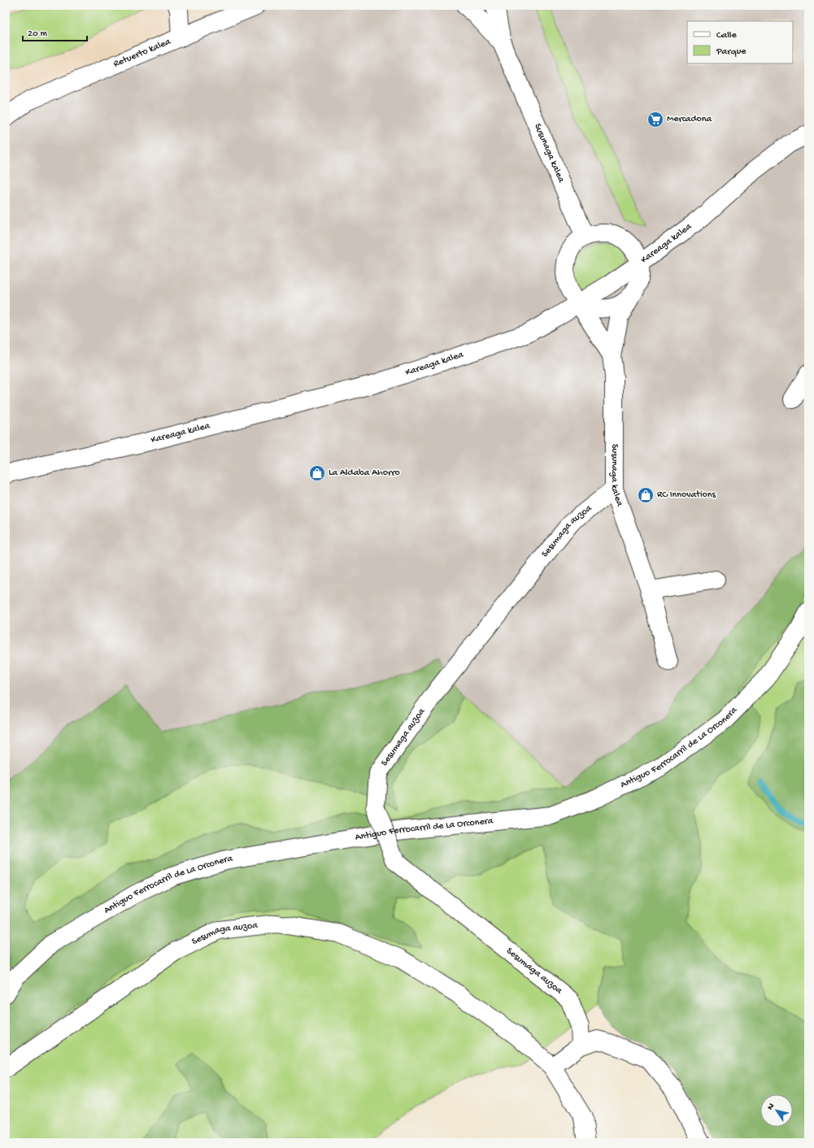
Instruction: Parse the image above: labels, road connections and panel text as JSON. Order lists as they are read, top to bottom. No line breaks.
{"streets":{"street":["Retuerto kalea","Susunaga kalea","Kareaga kalea","Sesumaga auzoa","Antiguo Ferrocarril de La Orconera"]},"crossings":[["Susunaga kalea","Sesumaga auzoa"]],"places":{"supermarket":["Mercadona"],"shop":["La Aldaba Ahorro","RC Innovations"]},"legend":["Calle","Parque"],"scale_bar":"20 m","north":"top left"}
